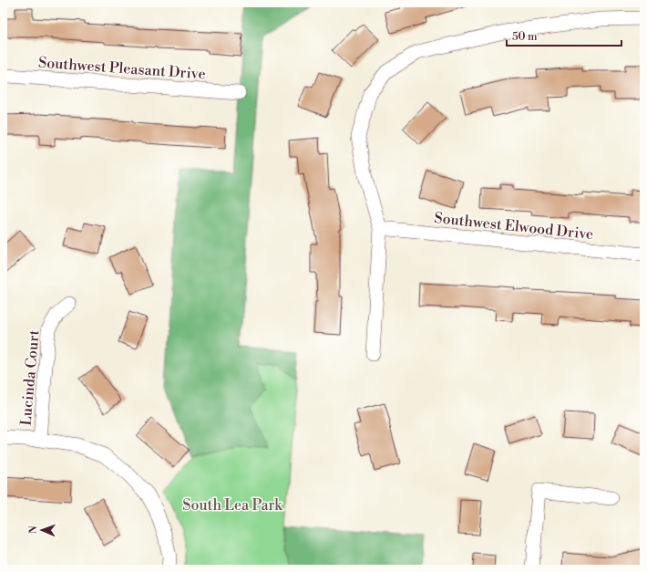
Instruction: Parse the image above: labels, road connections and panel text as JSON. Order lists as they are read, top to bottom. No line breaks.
{"streets":{"street":["Southwest Pleasant Drive","Southwest Elwood Drive","Lucinda Court"]},"parks":["South Lea Park"],"scale_bar":"50 m","north":"left"}
